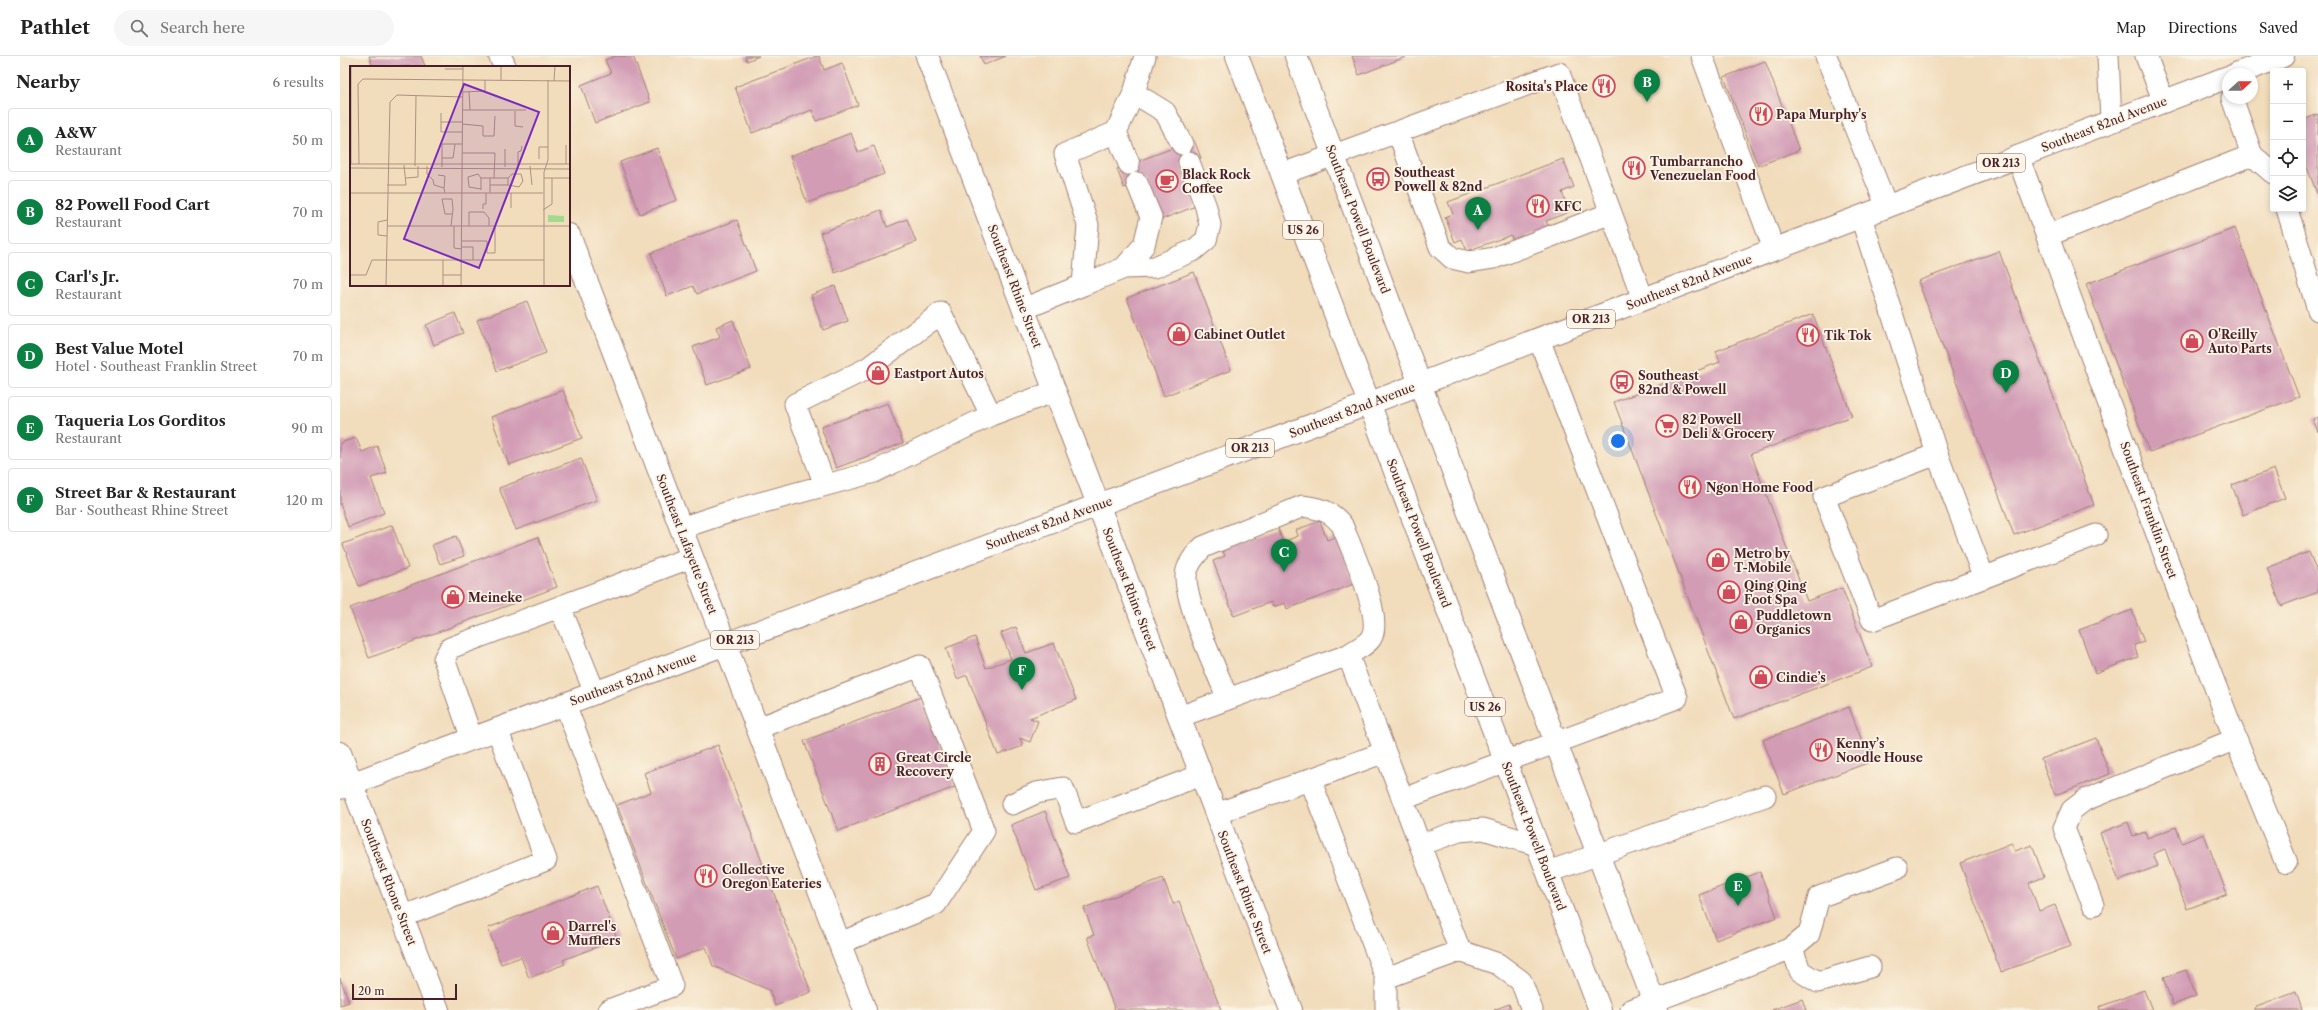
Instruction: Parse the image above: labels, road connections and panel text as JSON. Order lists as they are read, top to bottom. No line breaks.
{"streets":{"main road":["Southeast 82nd Avenue","OR 213","Southeast Powell Boulevard","US 26","Southeast Rhine Street","Southeast Franklin Street","Southeast Lafayette Street","Southeast Rhone Street"]},"crossings":[["Southeast 82nd Avenue","Southeast Powell Boulevard"],["Southeast 82nd Avenue","Southeast Rhine Street"],["Southeast 82nd Avenue","Southeast Franklin Street"],["Southeast 82nd Avenue","Southeast Lafayette Street"],["Southeast 82nd Avenue","Southeast Rhone Street"]],"places":{"restaurant":["Rosita's Place","Papa Murphy's","Tumbarrancho Venezuelan Food","KFC","Tik Tok","Ngon Home Food","Kenny’s Noodle House","Collective Oregon Eateries"],"bus stop":["Southeast Powell & 82nd","Southeast 82nd & Powell"],"cafe":["Black Rock Coffee"],"shop":["Cabinet Outlet","O'Reilly Auto Parts","Eastport Autos","Metro by T-Mobile","Qing Qing Foot Spa","Meineke","Puddletown Organics","Cindie’s","Darrel's Mufflers"],"supermarket":["82 Powell Deli & Grocery"],"building":["Great Circle Recovery"]},"scale_bar":"20 m","north":"right","page":{"header":"Pathlet","search":"Search here","nav":["Map","Directions","Saved"],"heading":["Nearby","6 results"],"map_buttons":["+","−"],"pins":["B","A","D","C","F","E"],"list":[{"mark":"A","name":"A&W","note":"Restaurant","value":"50 m"},{"mark":"B","name":"82 Powell Food Cart","note":"Restaurant","value":"70 m"},{"mark":"C","name":"Carl's Jr.","note":"Restaurant","value":"70 m"},{"mark":"D","name":"Best Value Motel","note":"Hotel · Southeast Franklin Street","value":"70 m"},{"mark":"E","name":"Taqueria Los Gorditos","note":"Restaurant","value":"90 m"},{"mark":"F","name":"Street Bar & Restaurant","note":"Bar · Southeast Rhine Street","value":"120 m"}],"scale":"20 m"}}
